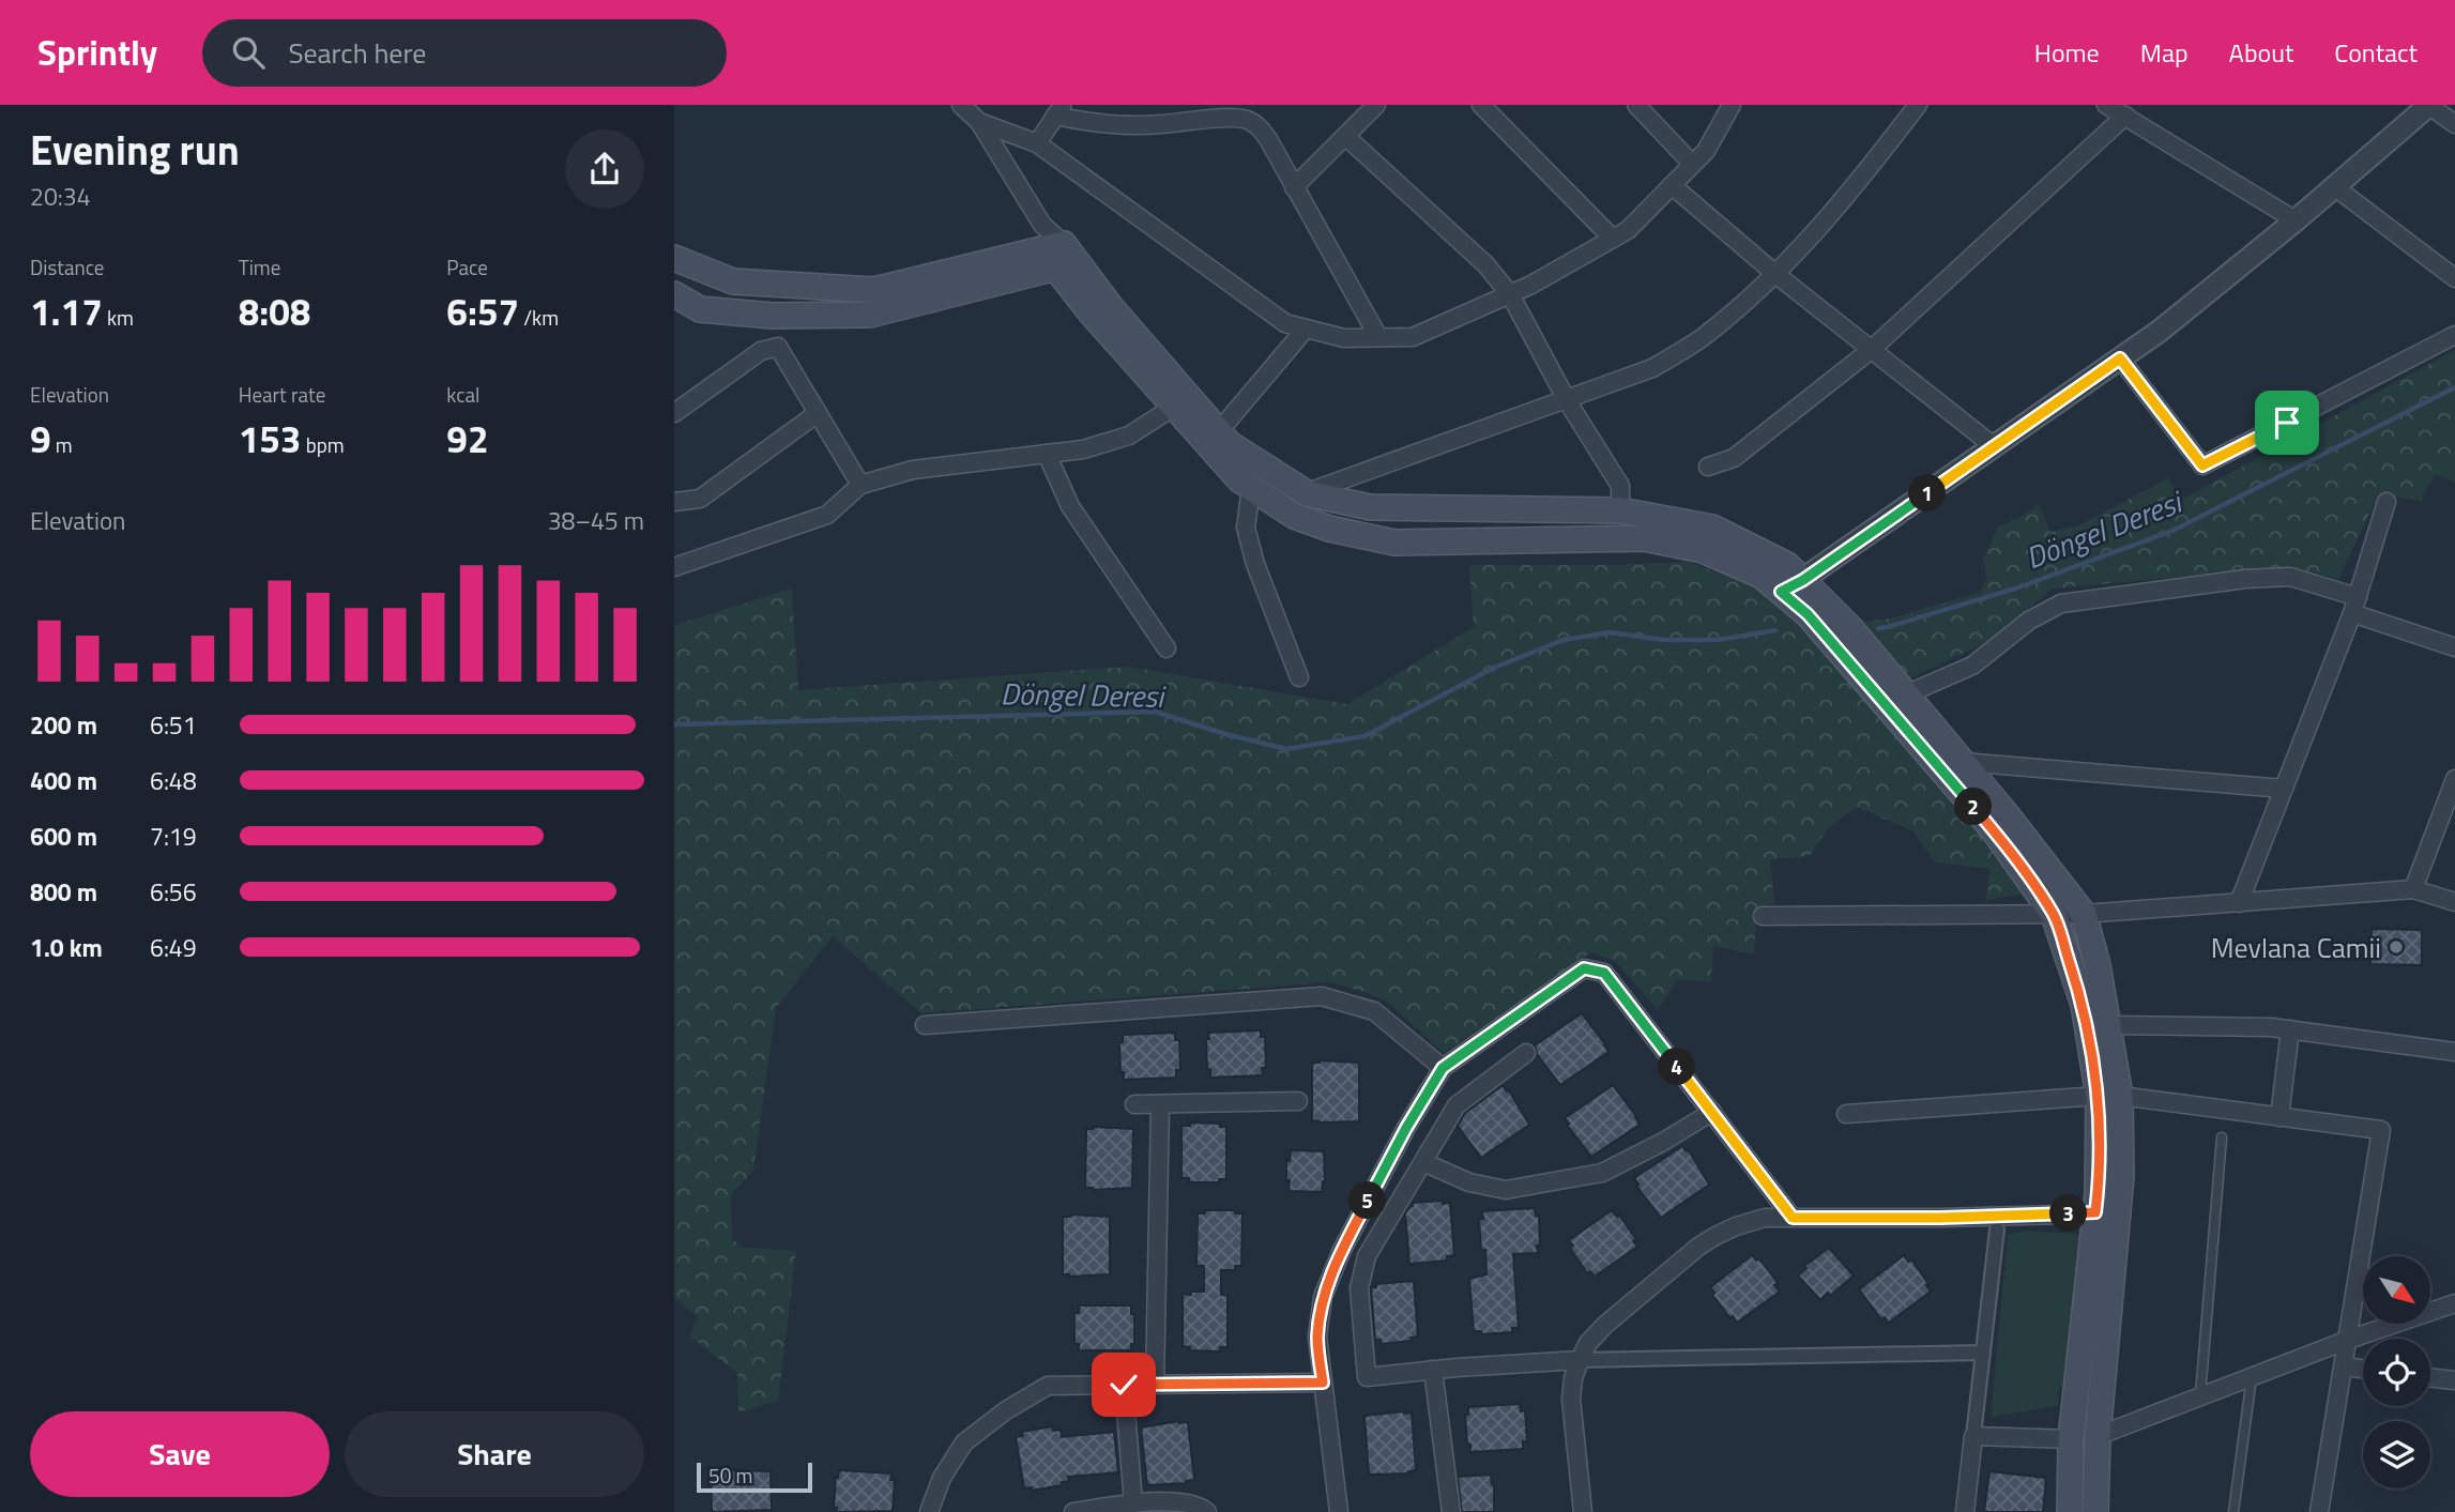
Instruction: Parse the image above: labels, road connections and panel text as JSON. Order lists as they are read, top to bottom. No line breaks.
{"water":["Döngel Deresi"],"places":["Mevlana Camii"],"scale_bar":"50 m","north":"bottom right","page":{"header":"Sprintly","search":"Search here","nav":["Home","Map","About","Contact"],"heading":["Evening run","20:34"],"stats":[["Distance","1.17 km"],["Time","8:08"],["Pace","6:57 /km"],["Elevation","9 m"],["Heart rate","153 bpm"],["kcal","92"]],"pins":["1","2","4","5","3"],"chart":["Elevation","38–45 m"],"list":[{"name":"200 m","note":"6:51"},{"name":"400 m","note":"6:48"},{"name":"600 m","note":"7:19"},{"name":"800 m","note":"6:56"},{"name":"1.0 km","note":"6:49"}],"buttons":["Save","Share"],"scale":"50 m"}}
